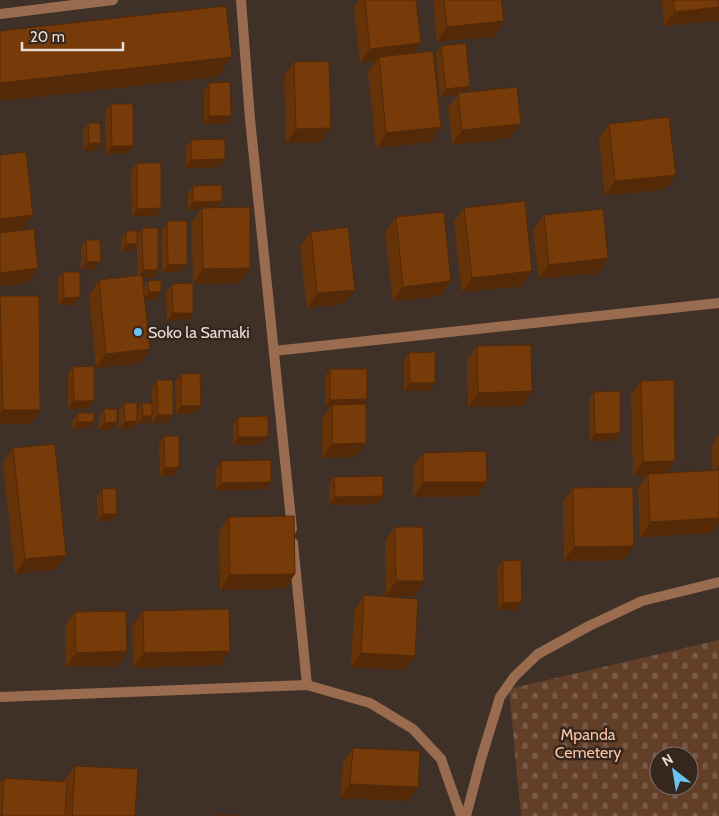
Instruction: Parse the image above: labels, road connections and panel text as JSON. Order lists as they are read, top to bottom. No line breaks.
{"parks":["Mpanda Cemetery"],"places":["Soko la Samaki"],"scale_bar":"20 m","north":"top left"}
